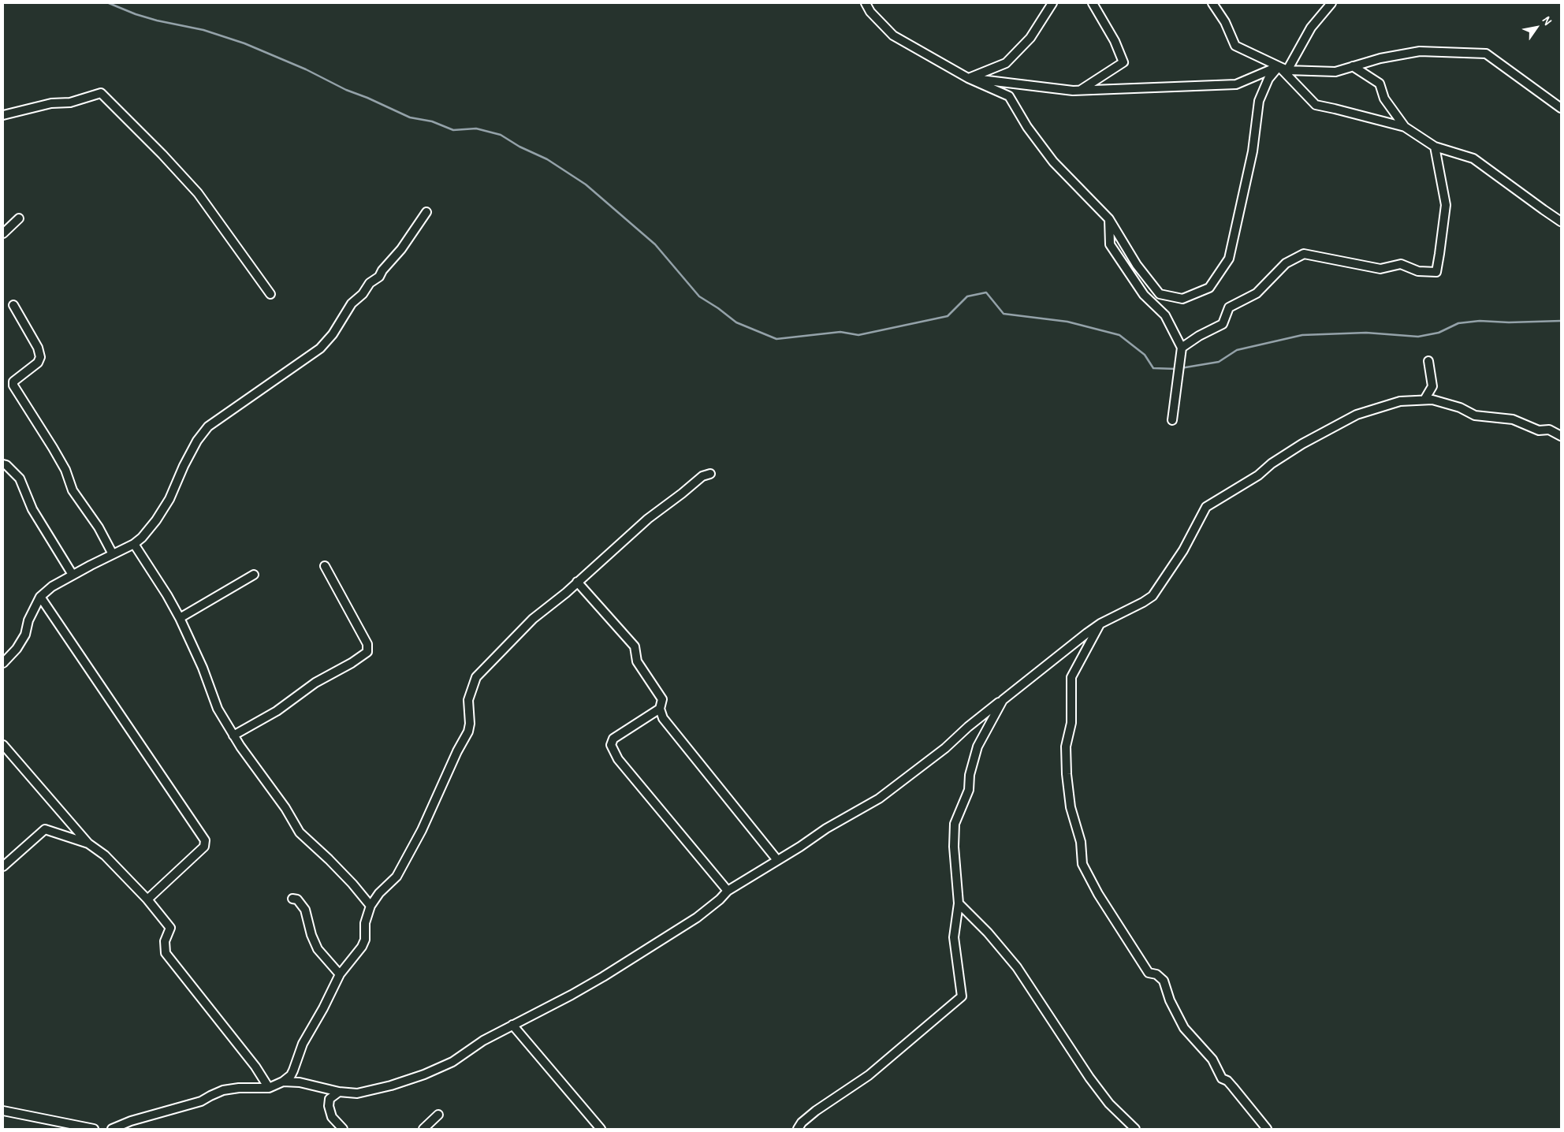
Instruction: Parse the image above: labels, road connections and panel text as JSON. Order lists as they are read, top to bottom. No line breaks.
{"north":"top right"}
